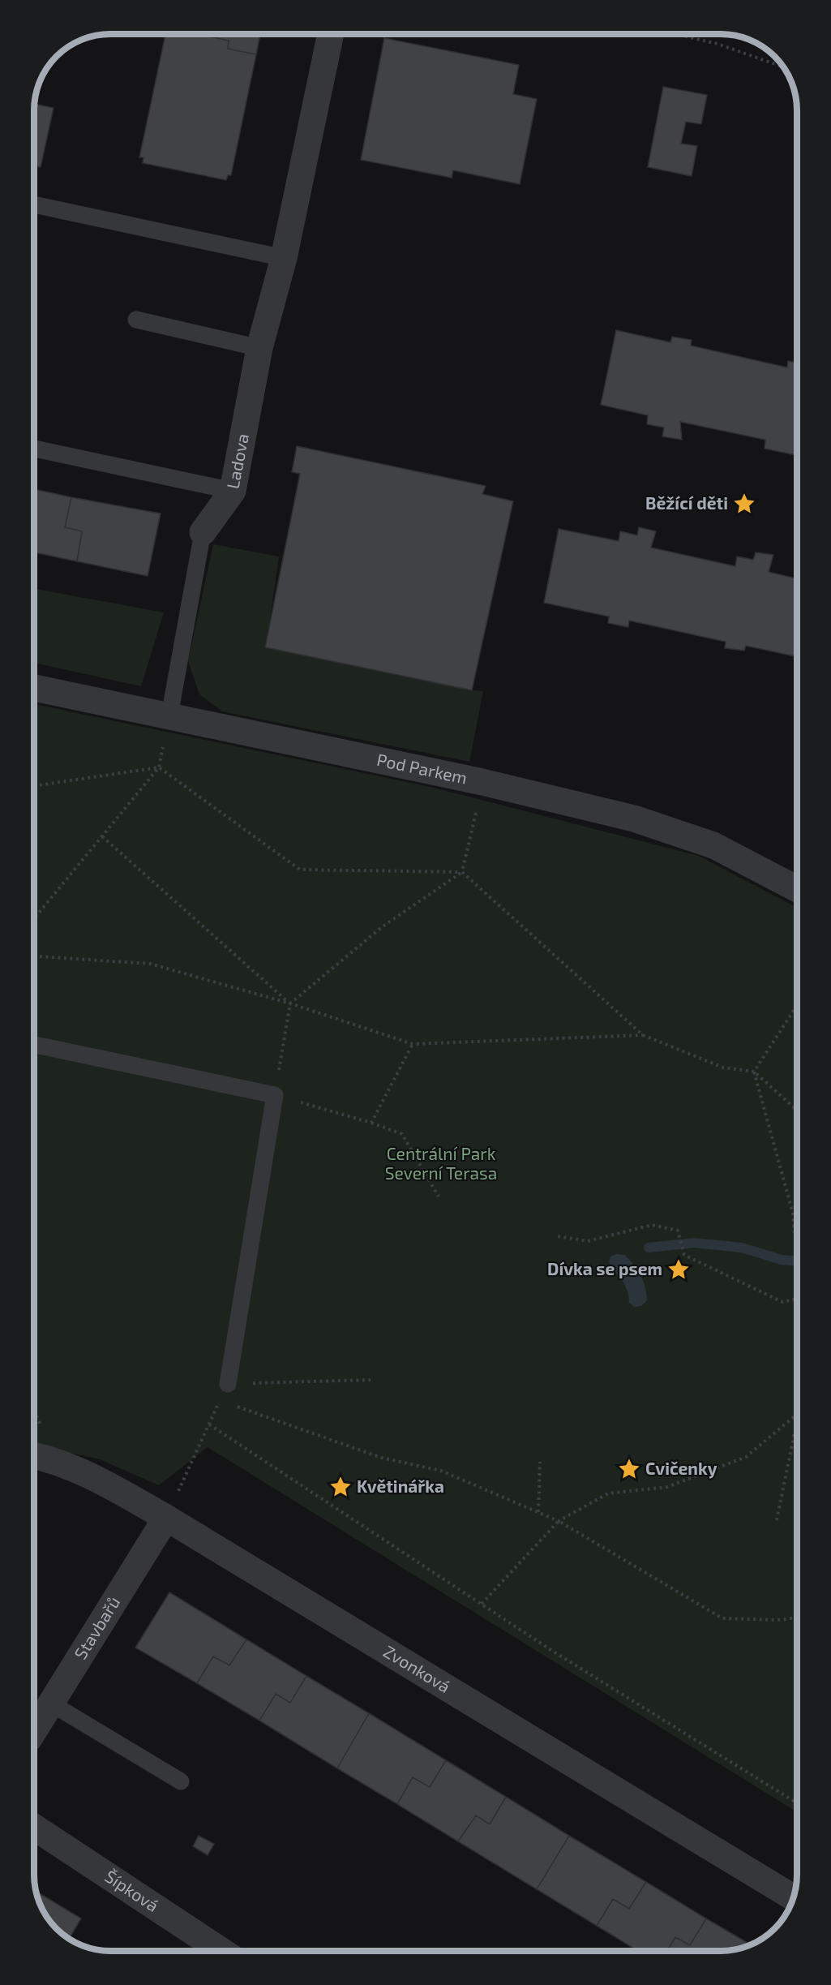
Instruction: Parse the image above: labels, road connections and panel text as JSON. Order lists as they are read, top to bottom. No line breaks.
{"streets":{"street":["Ladova","Pod Parkem","Stavbařů","Zvonková","Šípková"]},"crossings":[["Ladova","Pod Parkem"],["Stavbařů","Zvonková"]],"parks":["Centrální Park Severní Terasa"],"places":{"place":["Běžící děti","Dívka se psem","Cvičenky","Květinářka"]}}
